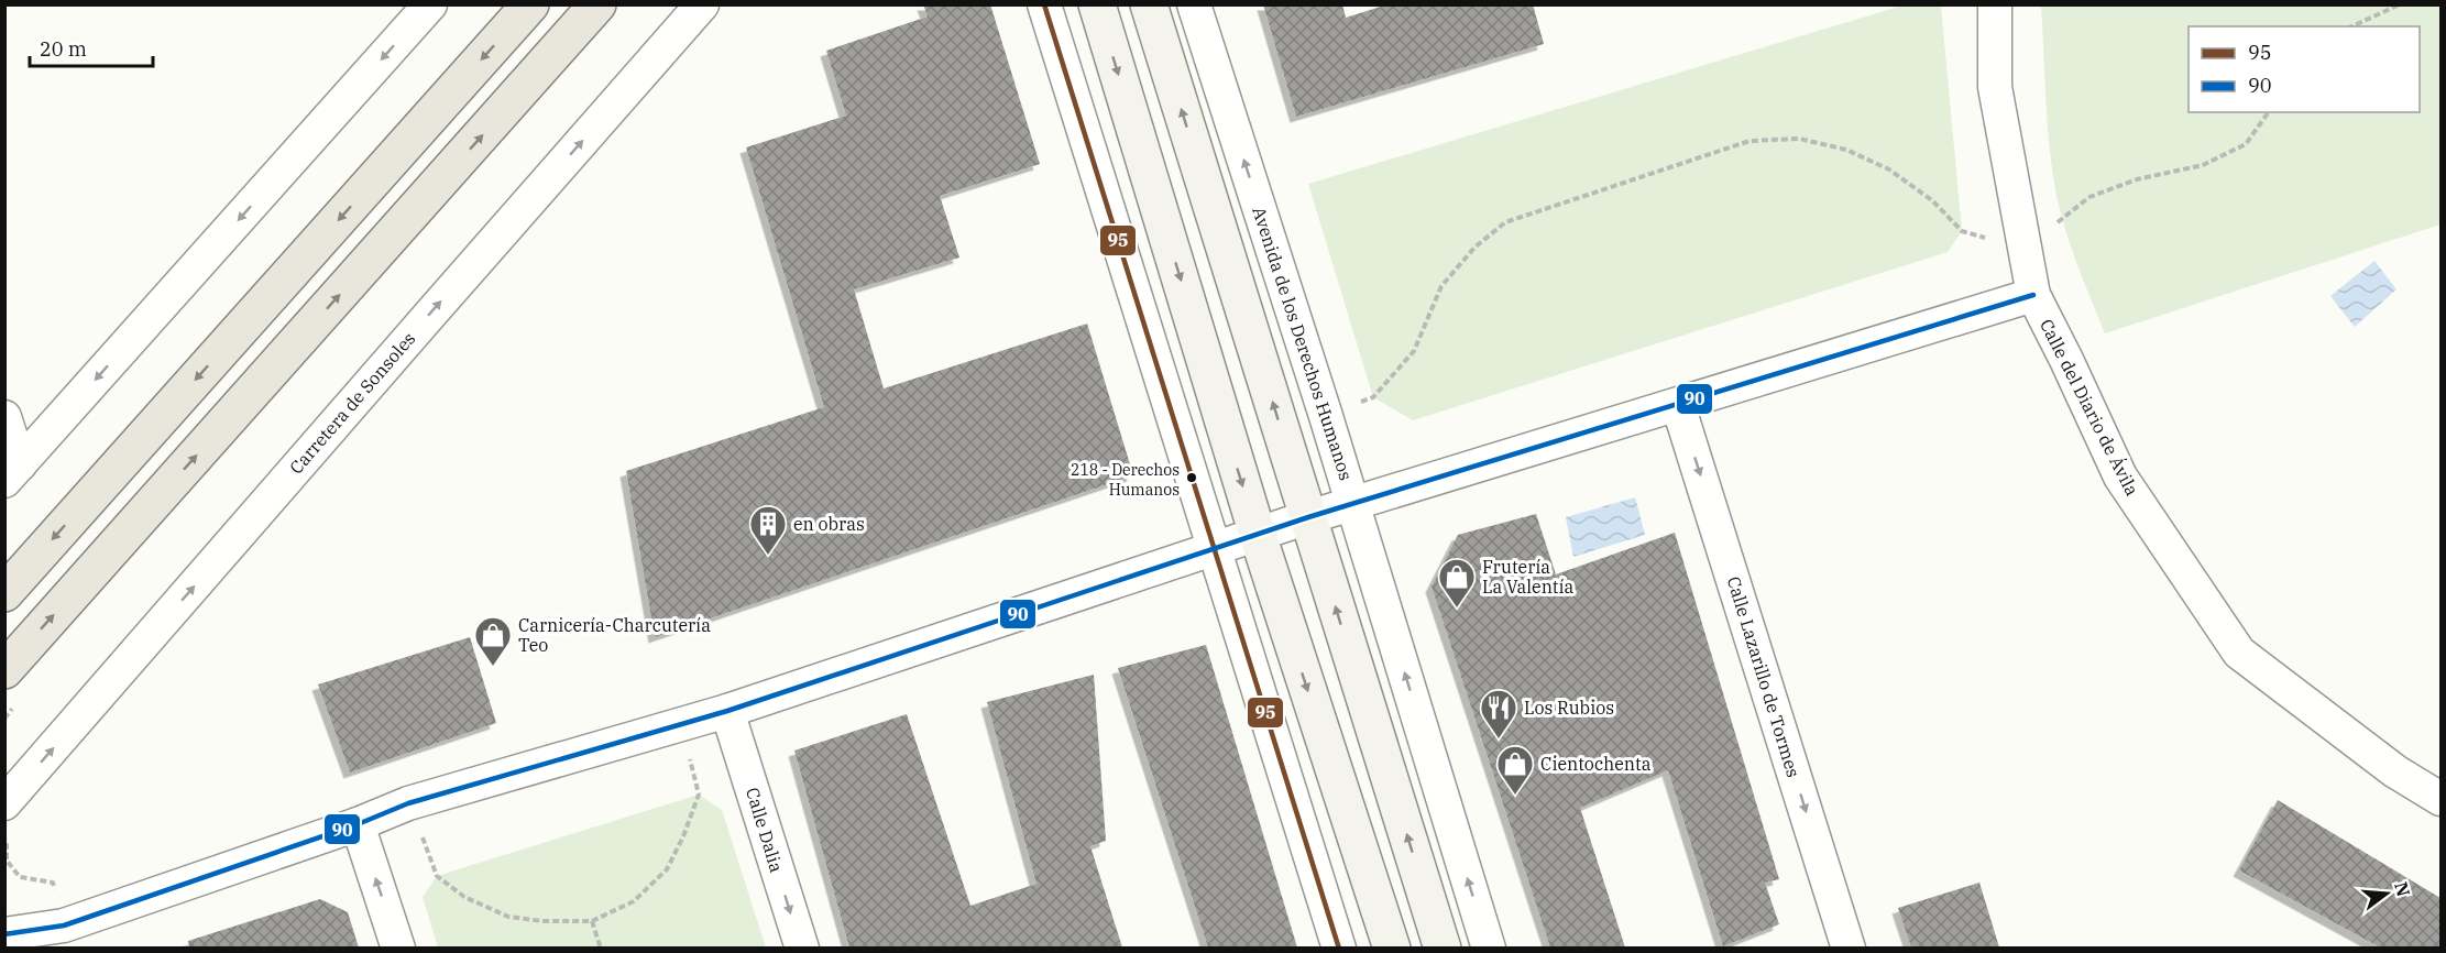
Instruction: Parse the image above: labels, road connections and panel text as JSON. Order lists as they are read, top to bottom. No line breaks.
{"streets":{"street":["Avenida de los Derechos Humanos","Carretera de Sonsoles","Calle del Diario de Ávila","Calle Lazarillo de Tormes","Calle Dalia"]},"one_way":["Calle Lazarillo de Tormes","Calle Dalia"],"places":{"other":["218 - Derechos Humanos"],"building":["en obras"],"shop":["Frutería La Valentía","Carnicería-Charcutería Teo","Cientochenta"],"restaurant":["Los Rubios"]},"lines":["transit line 95","transit line 90"],"legend":["95","90"],"scale_bar":"20 m","north":"right"}
